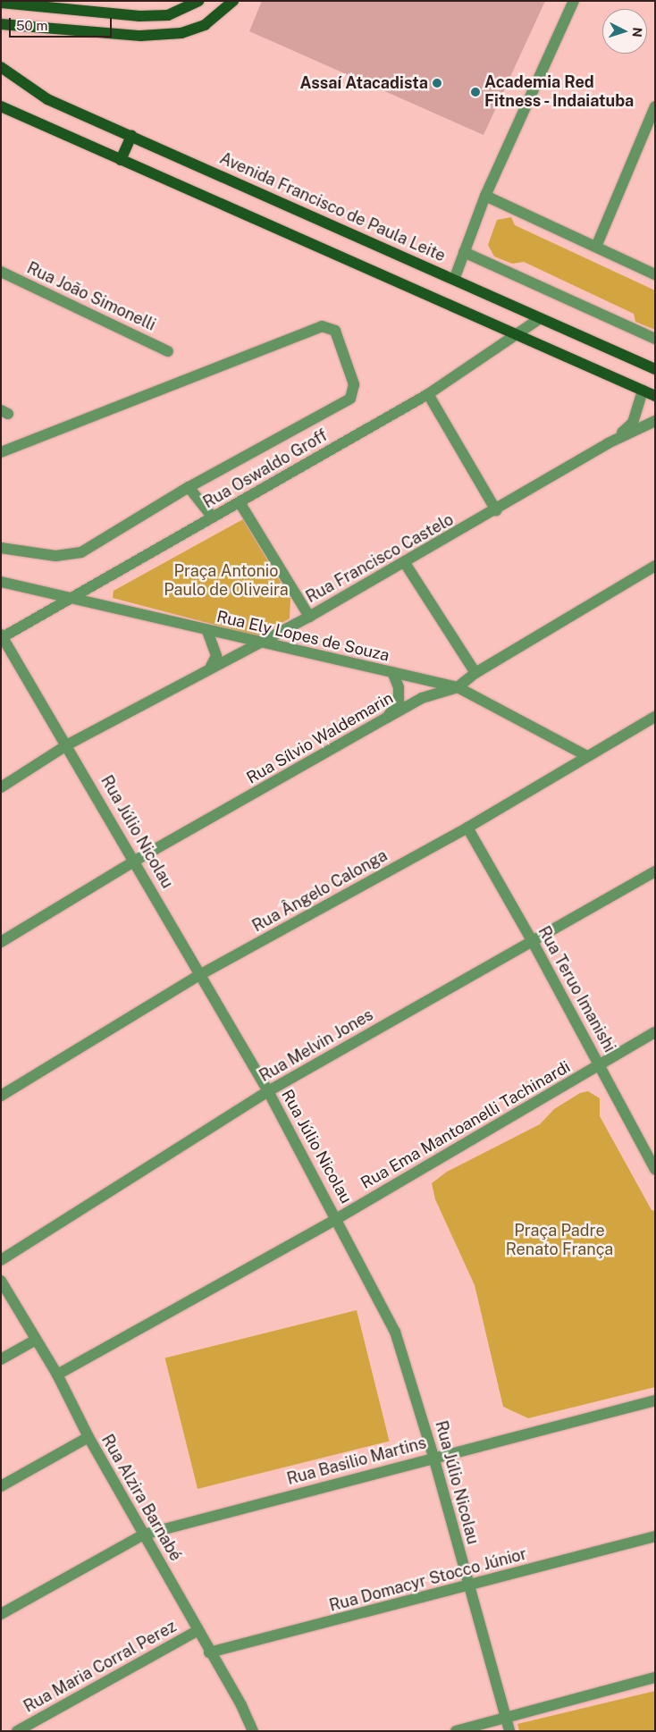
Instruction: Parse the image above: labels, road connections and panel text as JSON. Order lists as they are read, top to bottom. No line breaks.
{"streets":{"main road":["Avenida Francisco de Paula Leite"],"street":["Rua João Simonelli","Rua Oswaldo Groff","Rua Francisco Castelo","Rua Ely Lopes de Souza","Rua Sílvio Waldemarin","Rua Júlio Nicolau","Rua Ângelo Calonga","Rua Teruo Imanishi","Rua Melvin Jones","Rua Ema Mantoanelli Tachinardi","Rua Basilio Martins","Rua Alzira Barnabé","Rua Domacyr Stocco Júnior","Rua Maria Corral Perez"]},"crossings":[["Avenida Francisco de Paula Leite","Rua Oswaldo Groff"],["Rua Oswaldo Groff","Rua Ely Lopes de Souza"],["Rua Oswaldo Groff","Rua Júlio Nicolau"],["Rua Francisco Castelo","Rua Ely Lopes de Souza"],["Rua Francisco Castelo","Rua Júlio Nicolau"],["Rua Ely Lopes de Souza","Rua Sílvio Waldemarin"],["Rua Ely Lopes de Souza","Rua Ângelo Calonga"],["Rua Sílvio Waldemarin","Rua Júlio Nicolau"],["Rua Júlio Nicolau","Rua Ângelo Calonga"],["Rua Júlio Nicolau","Rua Melvin Jones"],["Rua Júlio Nicolau","Rua Ema Mantoanelli Tachinardi"],["Rua Júlio Nicolau","Rua Basilio Martins"],["Rua Júlio Nicolau","Rua Domacyr Stocco Júnior"],["Rua Ângelo Calonga","Rua Teruo Imanishi"],["Rua Teruo Imanishi","Rua Melvin Jones"],["Rua Teruo Imanishi","Rua Ema Mantoanelli Tachinardi"],["Rua Ema Mantoanelli Tachinardi","Rua Alzira Barnabé"],["Rua Basilio Martins","Rua Alzira Barnabé"],["Rua Alzira Barnabé","Rua Domacyr Stocco Júnior"],["Rua Alzira Barnabé","Rua Maria Corral Perez"]],"parks":["Praça Antonio Paulo de Oliveira","Praça Padre Renato França"],"places":["Assaí Atacadista","Academia Red Fitness - Indaiatuba"],"scale_bar":"50 m","north":"right"}
